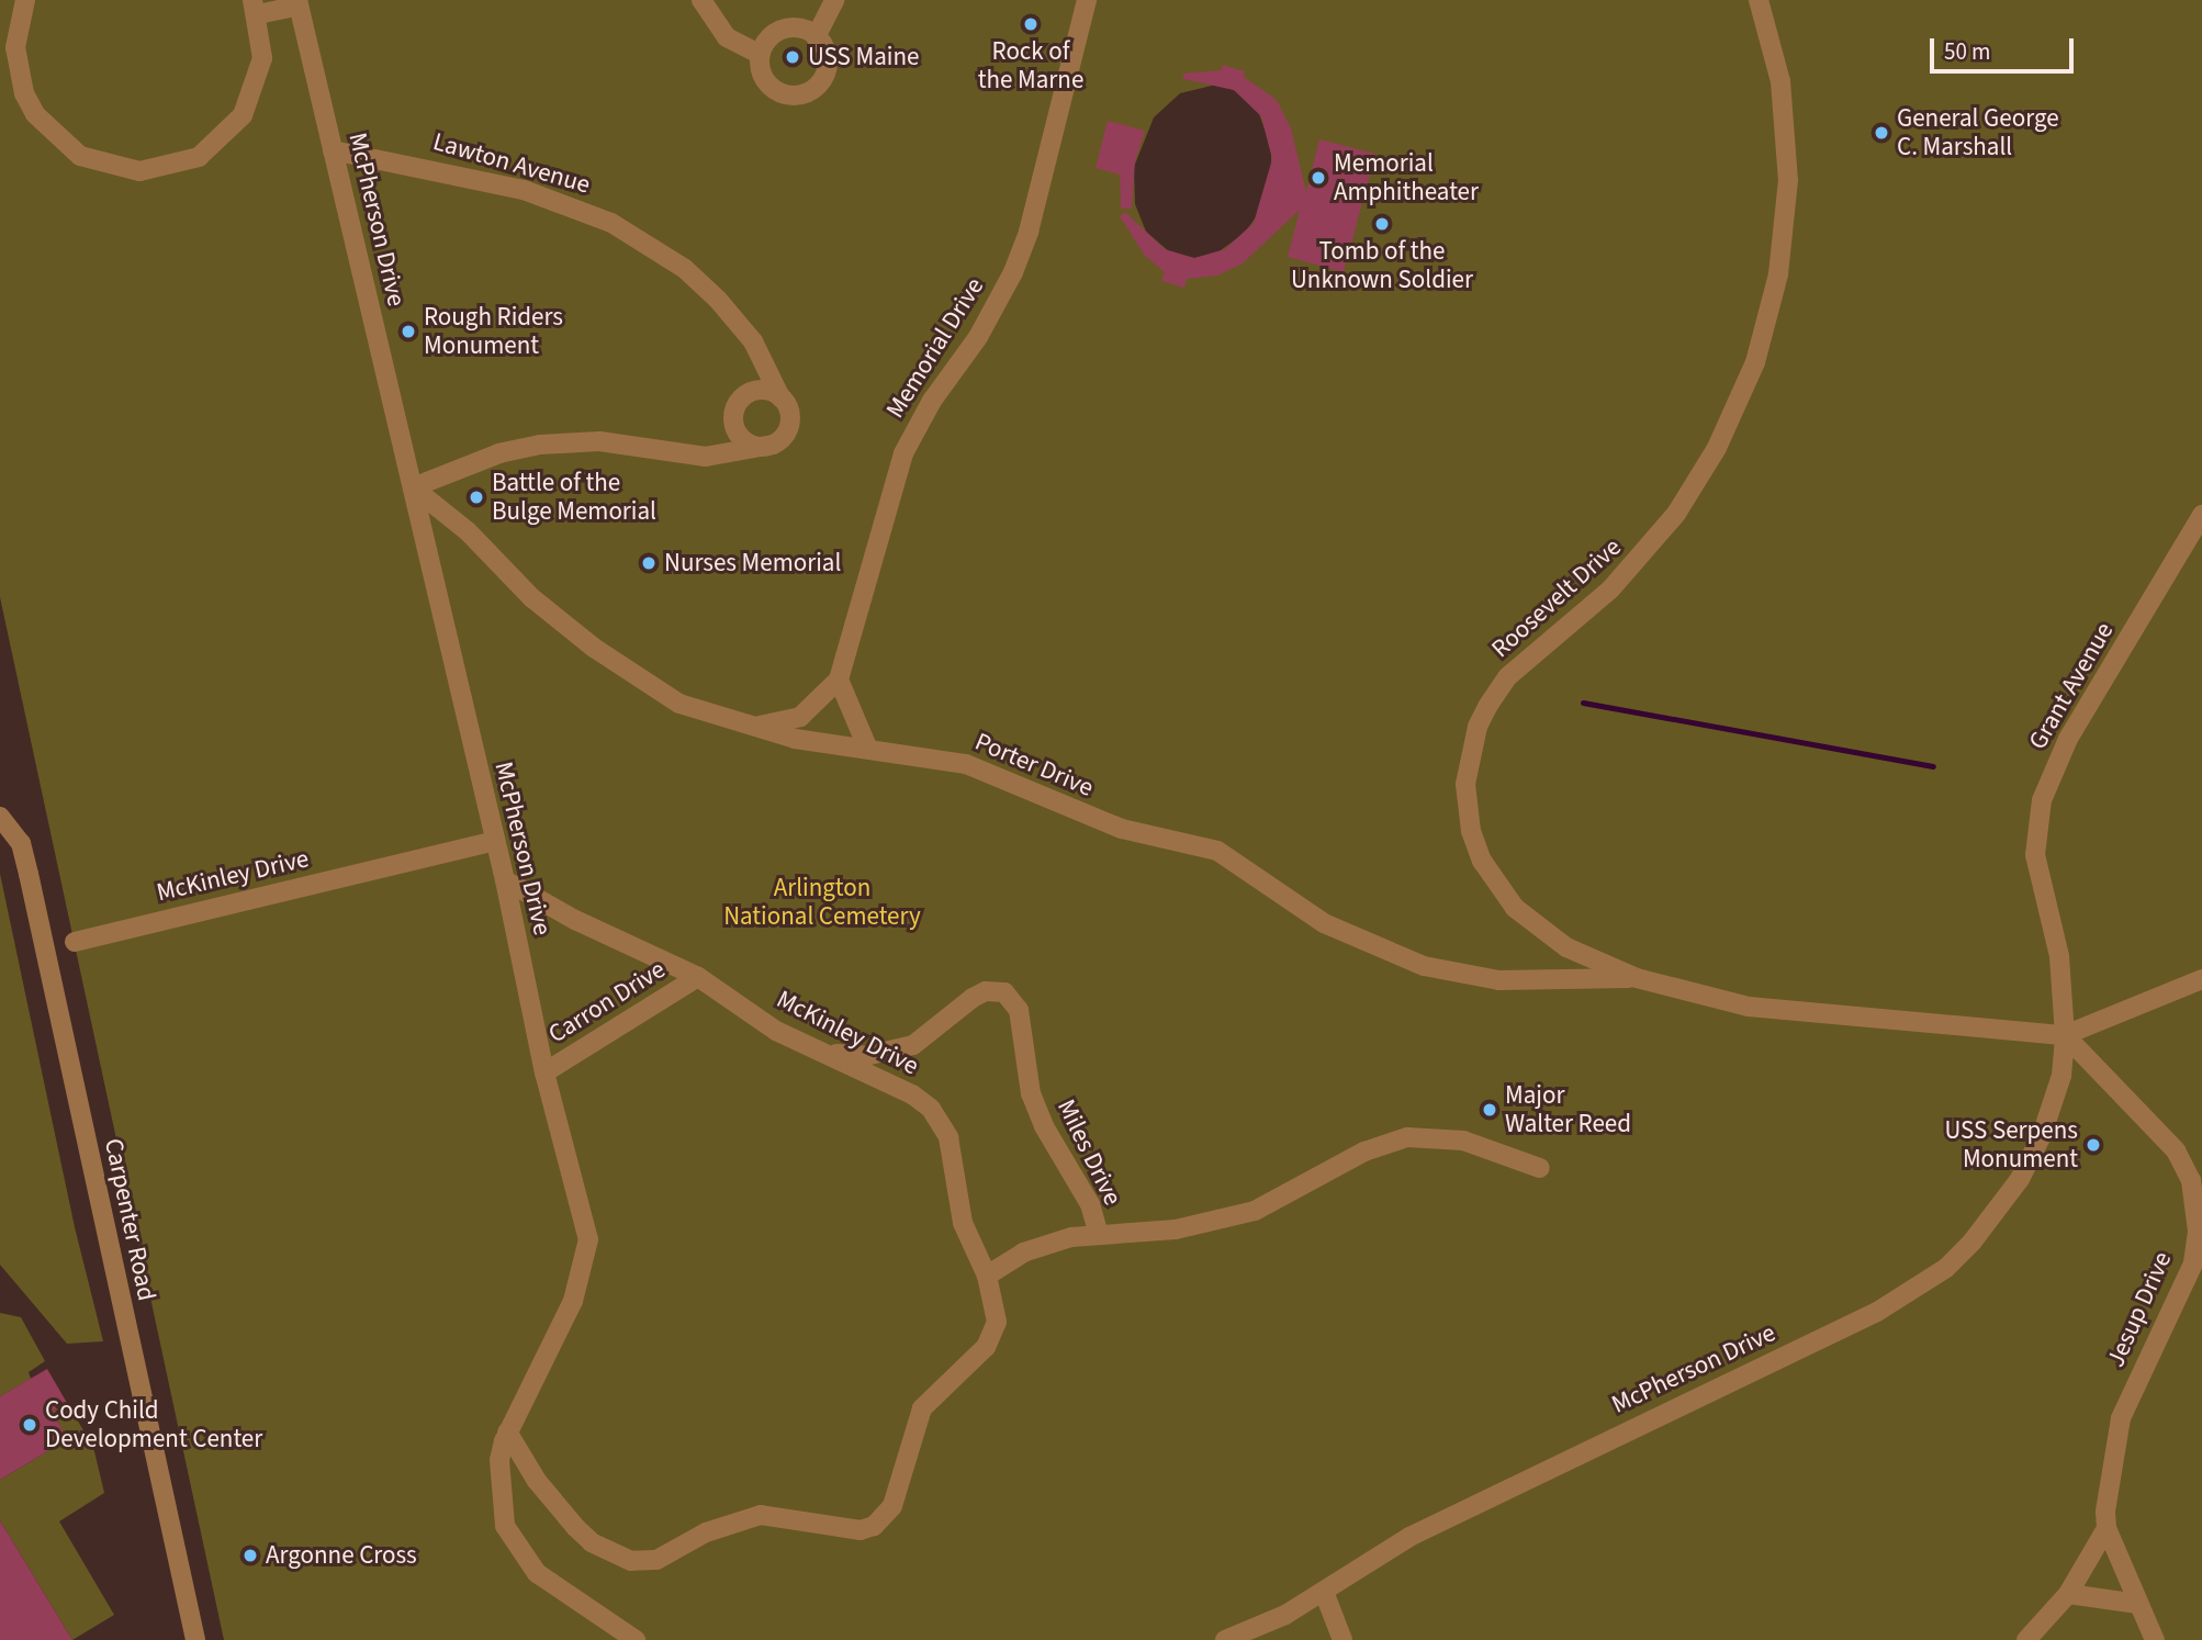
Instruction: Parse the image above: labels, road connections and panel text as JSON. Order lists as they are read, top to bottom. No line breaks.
{"streets":{"street":["Lawton Avenue","McPherson Drive","Memorial Drive","Roosevelt Drive","Grant Avenue","Porter Drive","McKinley Drive","Carron Drive","Miles Drive","Carpenter Road","Jesup Drive"]},"crossings":[["Lawton Avenue","McPherson Drive"],["McPherson Drive","Roosevelt Drive"],["McPherson Drive","Grant Avenue"],["McPherson Drive","Porter Drive"],["McPherson Drive","McKinley Drive"],["McPherson Drive","Carron Drive"],["McPherson Drive","Jesup Drive"],["Roosevelt Drive","Grant Avenue"],["Roosevelt Drive","Porter Drive"],["Roosevelt Drive","Jesup Drive"],["Grant Avenue","Jesup Drive"],["McKinley Drive","Carron Drive"],["McKinley Drive","Miles Drive"]],"parks":["Arlington National Cemetery"],"places":["Rock of the Marne","USS Maine","General George C. Marshall","Memorial Amphitheater","Tomb of the Unknown Soldier","Rough Riders Monument","Battle of the Bulge Memorial","Nurses Memorial","Major Walter Reed","USS Serpens Monument","Cody Child Development Center","Argonne Cross"],"scale_bar":"50 m"}
